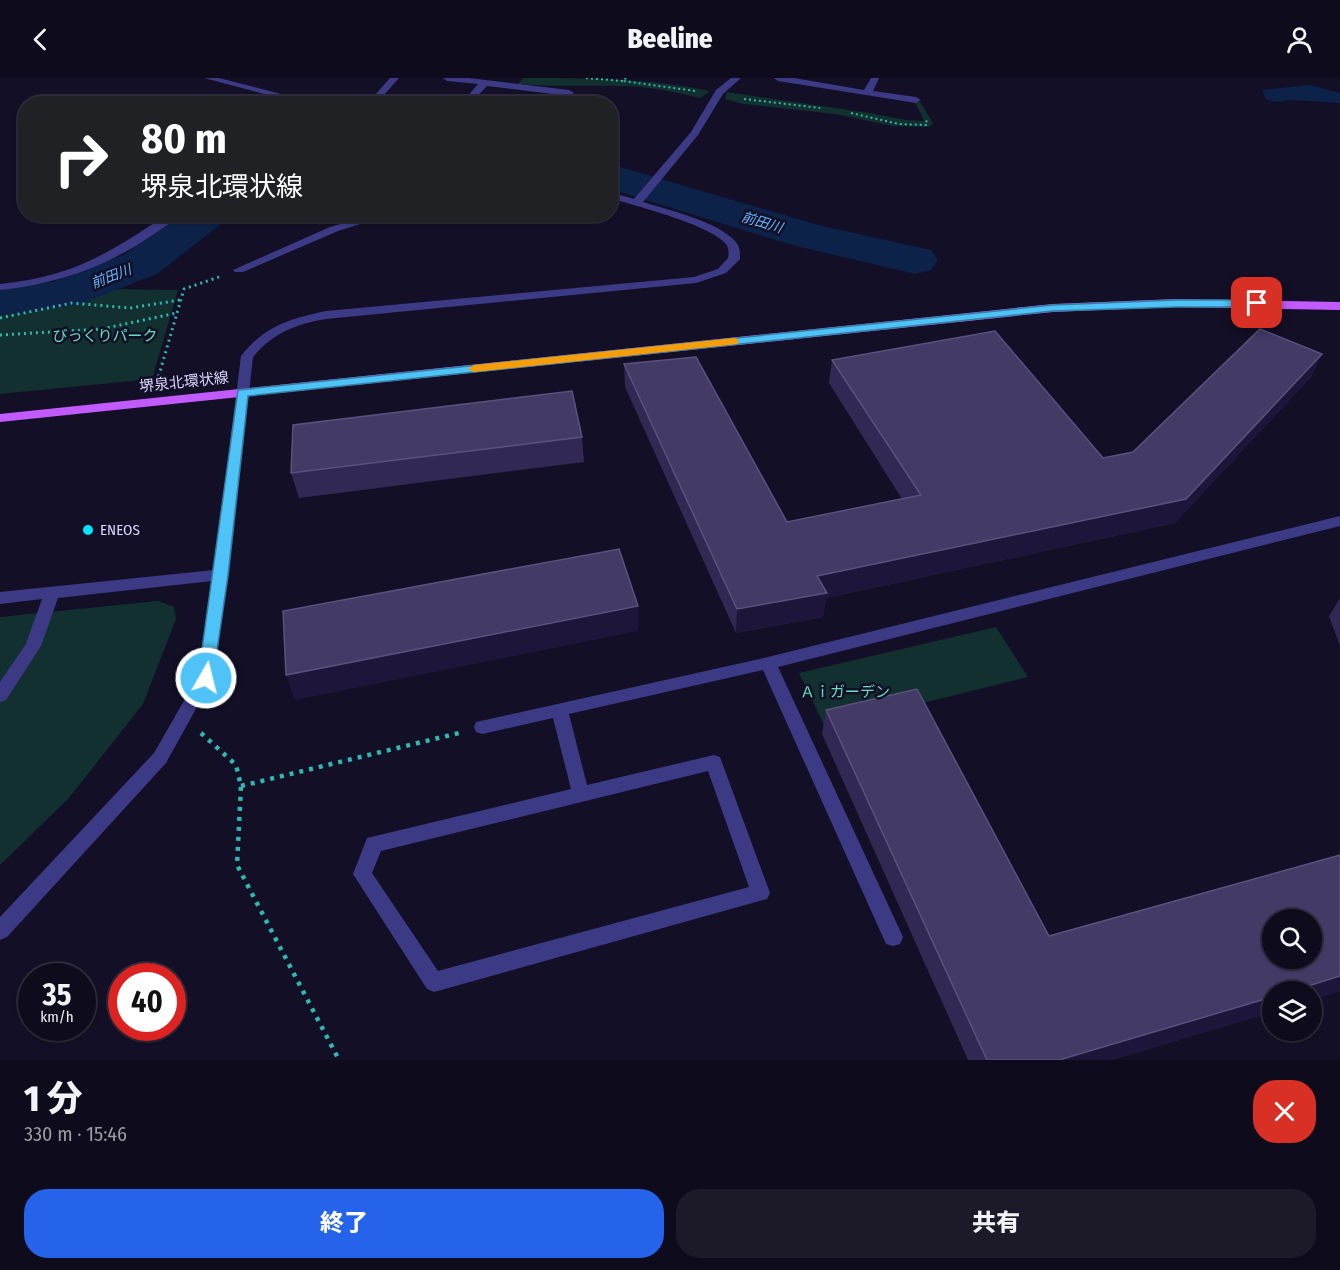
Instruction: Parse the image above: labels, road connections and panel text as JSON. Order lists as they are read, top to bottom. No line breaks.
{"streets":{"main road":["堺泉北環状線"]},"water":["前田川"],"parks":["びっくりパーク","Ａｉガーデン"],"places":["ENEOS"],"page":{"header":"Beeline","turn":["80 m","堺泉北環状線"],"speed":"35 km/h","limit":"40","heading":["1 分","330 m · 15:46"],"buttons":["終了","共有"]}}
